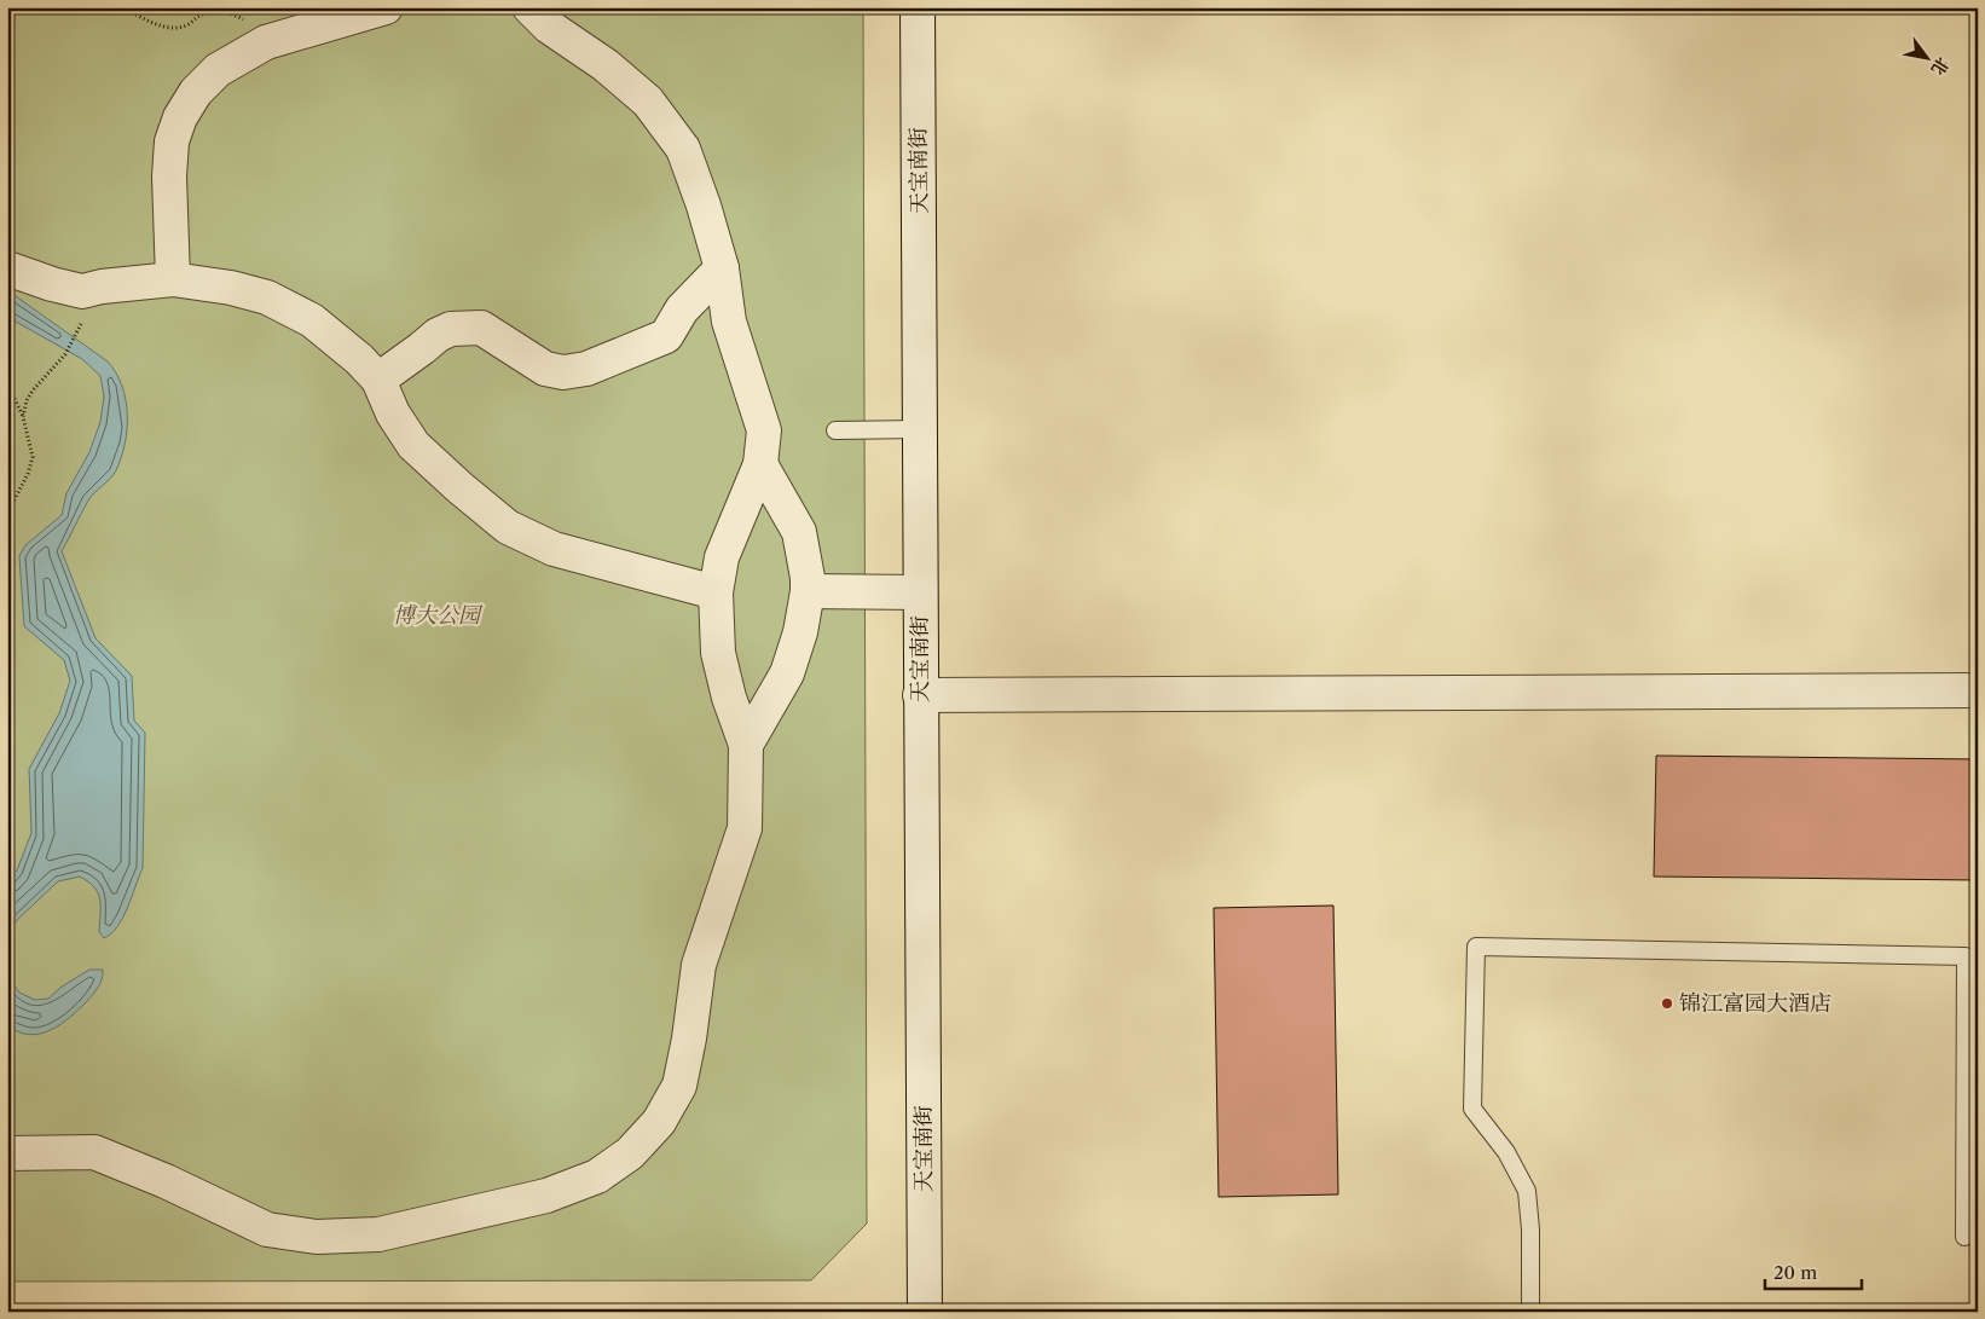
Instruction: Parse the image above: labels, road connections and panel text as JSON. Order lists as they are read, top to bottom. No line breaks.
{"streets":{"street":["天宝南街"]},"parks":["博大公园"],"places":["锦江富园大酒店"],"scale_bar":"20 m","north":"bottom right"}
